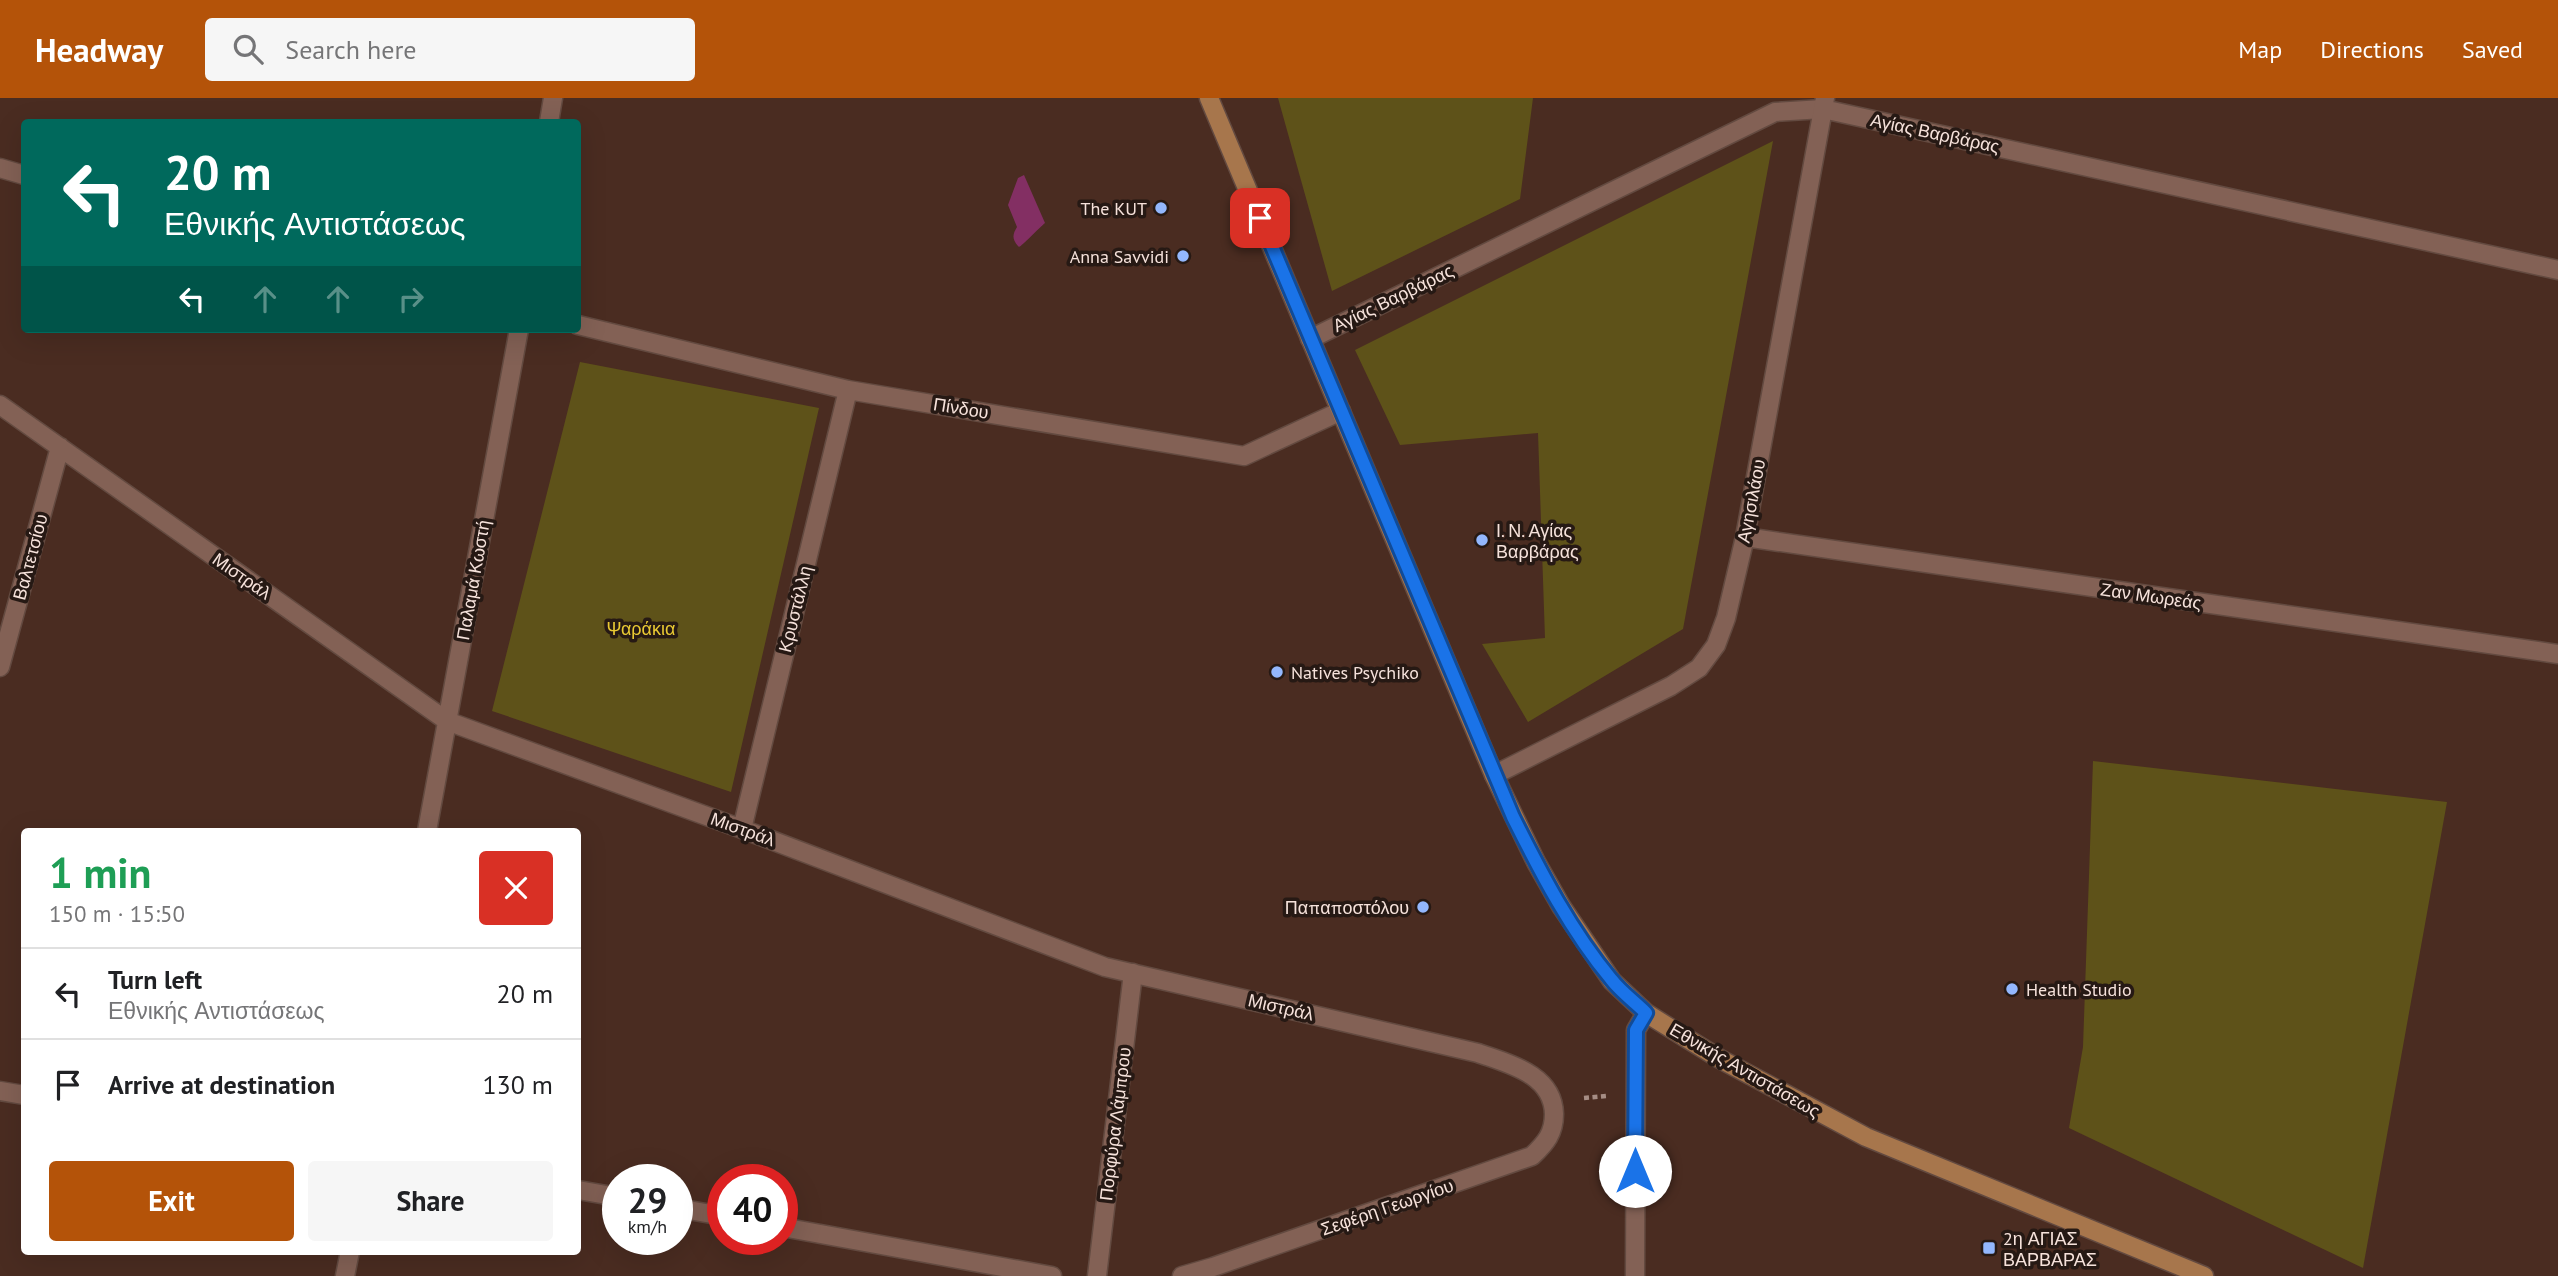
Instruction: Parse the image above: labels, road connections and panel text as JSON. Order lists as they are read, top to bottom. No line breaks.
{"streets":{"main road":["Εθνικής Αντιστάσεως"],"street":["Αγίας Βαρβάρας","Πίνδου","Αγησιλάου","Βαλτετσίου","Μιστράλ","Παλαμά Κωστή","Ζαν Μωρεάς","Κρυστάλλη","Πορφύρα Λάμπρου","Σεφέρη Γεωργίου"]},"crossings":[["Αγίας Βαρβάρας","Αγησιλάου"],["Αγίας Βαρβάρας","Εθνικής Αντιστάσεως"],["Πίνδου","Κρυστάλλη"],["Πίνδου","Εθνικής Αντιστάσεως"],["Αγησιλάου","Ζαν Μωρεάς"],["Αγησιλάου","Εθνικής Αντιστάσεως"],["Βαλτετσίου","Μιστράλ"],["Μιστράλ","Παλαμά Κωστή"],["Μιστράλ","Κρυστάλλη"],["Μιστράλ","Πορφύρα Λάμπρου"],["Μιστράλ","Σεφέρη Γεωργίου"]],"parks":["Ψαράκια"],"places":{"other":["The KUT","Anna Savvidi","Ι. Ν. Αγίας Βαρβάρας","Natives Psychiko","Παπαποστόλου","Health Studio"],"transit":["2η ΑΓΙΑΣ ΒΑΡΒΑΡΑΣ"]},"page":{"header":"Headway","search":"Search here","nav":["Map","Directions","Saved"],"turn":["20 m","Εθνικής Αντιστάσεως"],"heading":["1 min","150 m · 15:50"],"list":[{"name":"Turn left","note":"Εθνικής Αντιστάσεως","value":"20 m"},{"name":"Arrive at destination","value":"130 m"}],"buttons":["Exit","Share"],"speed":"29 km/h","limit":"40"}}
